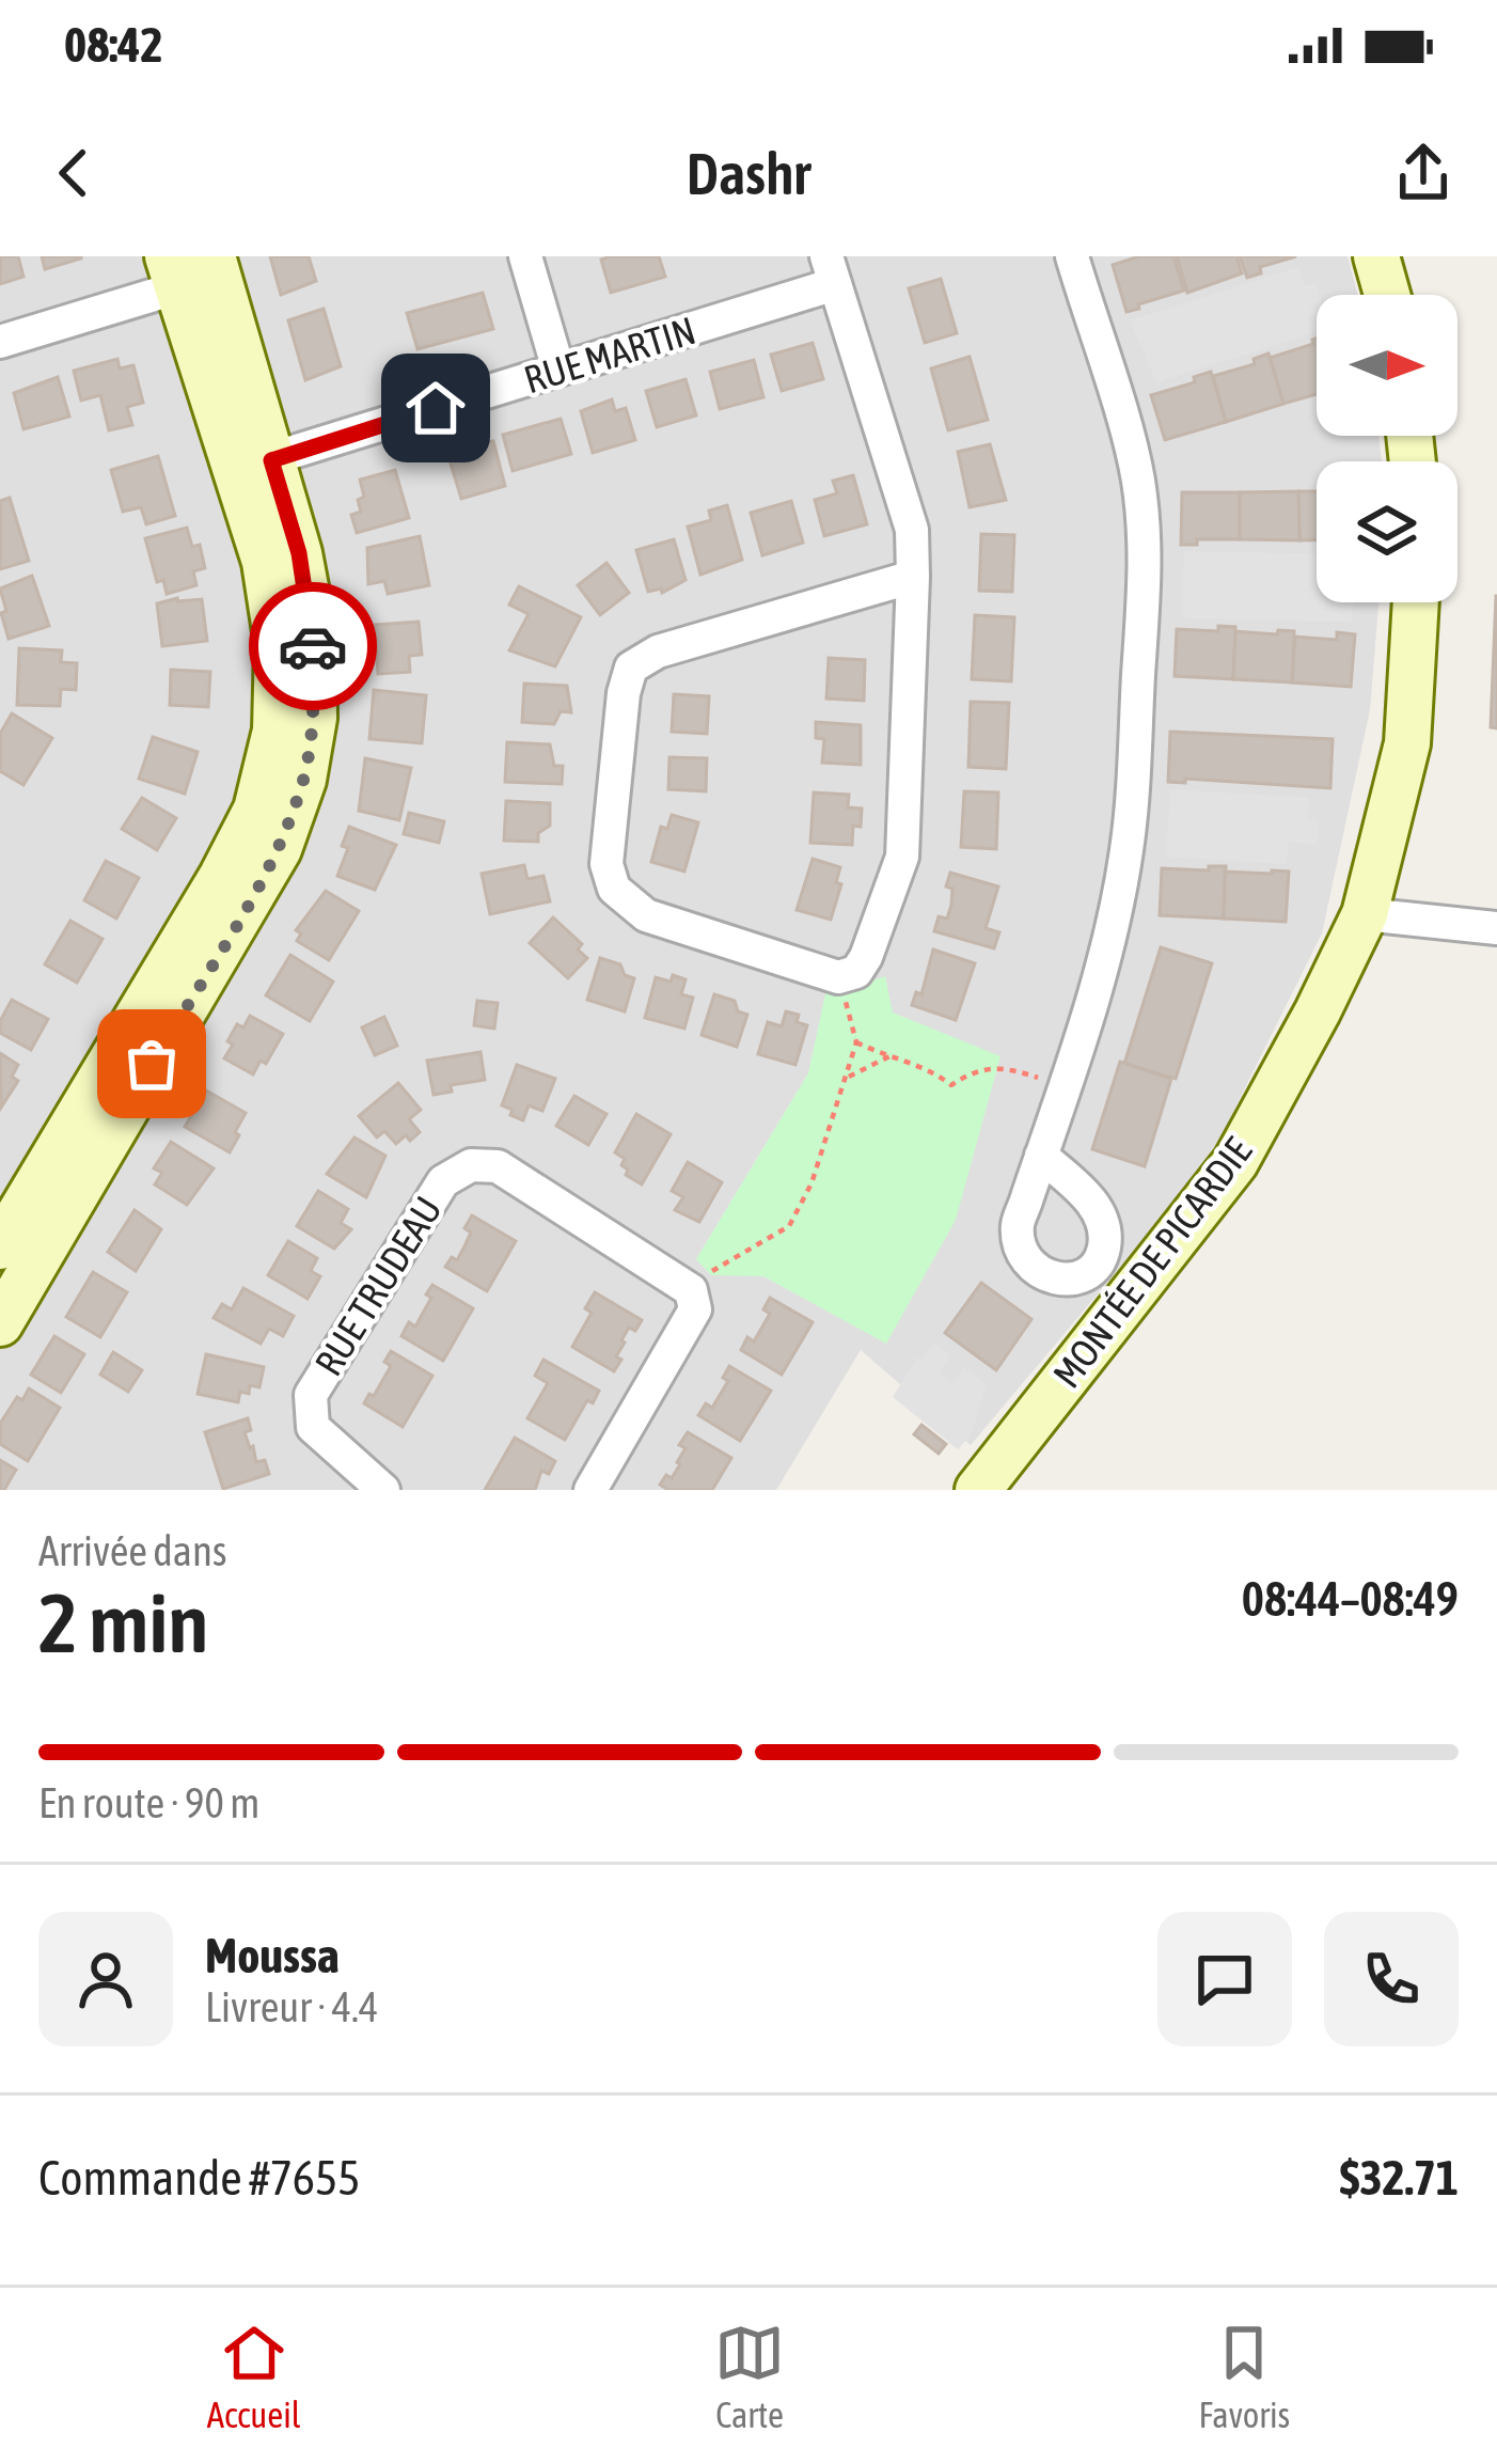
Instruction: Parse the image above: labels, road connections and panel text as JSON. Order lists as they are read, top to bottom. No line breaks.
{"streets":{"street":["RUE MARTIN","MONTÉE DE PICARDIE","RUE TRUDEAU"]},"north":"right","page":{"status":"08:42","header":"Dashr","heading":["2 min","Arrivée dans","08:44–08:49"],"panel":["Moussa","Livreur · 4.4","Commande #7655","$32.71"],"bar":"En route · 90 m","tabs":["Accueil","Carte","Favoris"]}}
